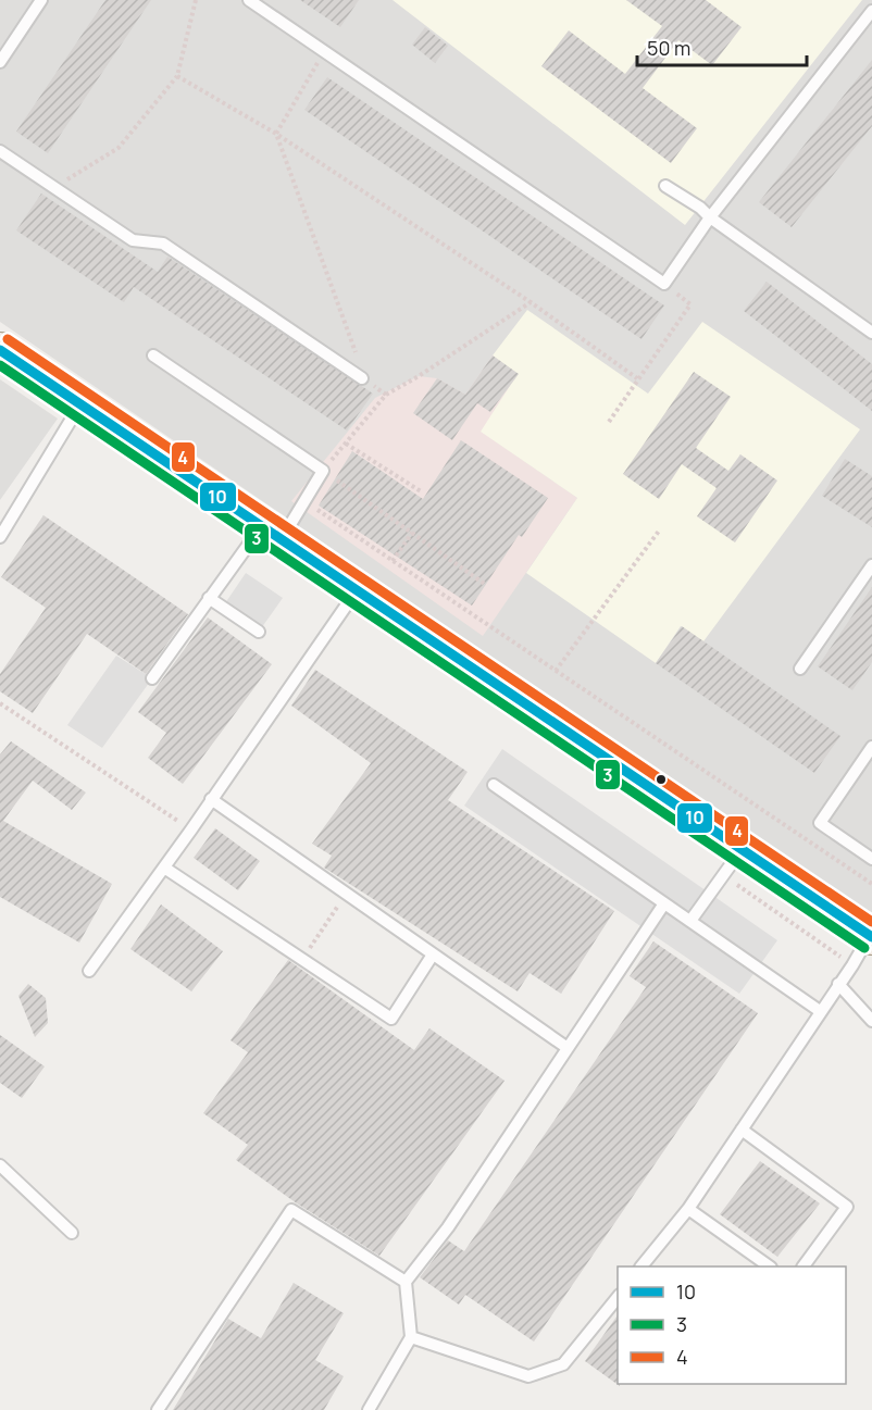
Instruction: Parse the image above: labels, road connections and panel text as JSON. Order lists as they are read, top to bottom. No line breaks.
{"lines":["transit line 4","transit line 10","transit line 3"],"legend":["10","3","4"],"scale_bar":"50 m"}
